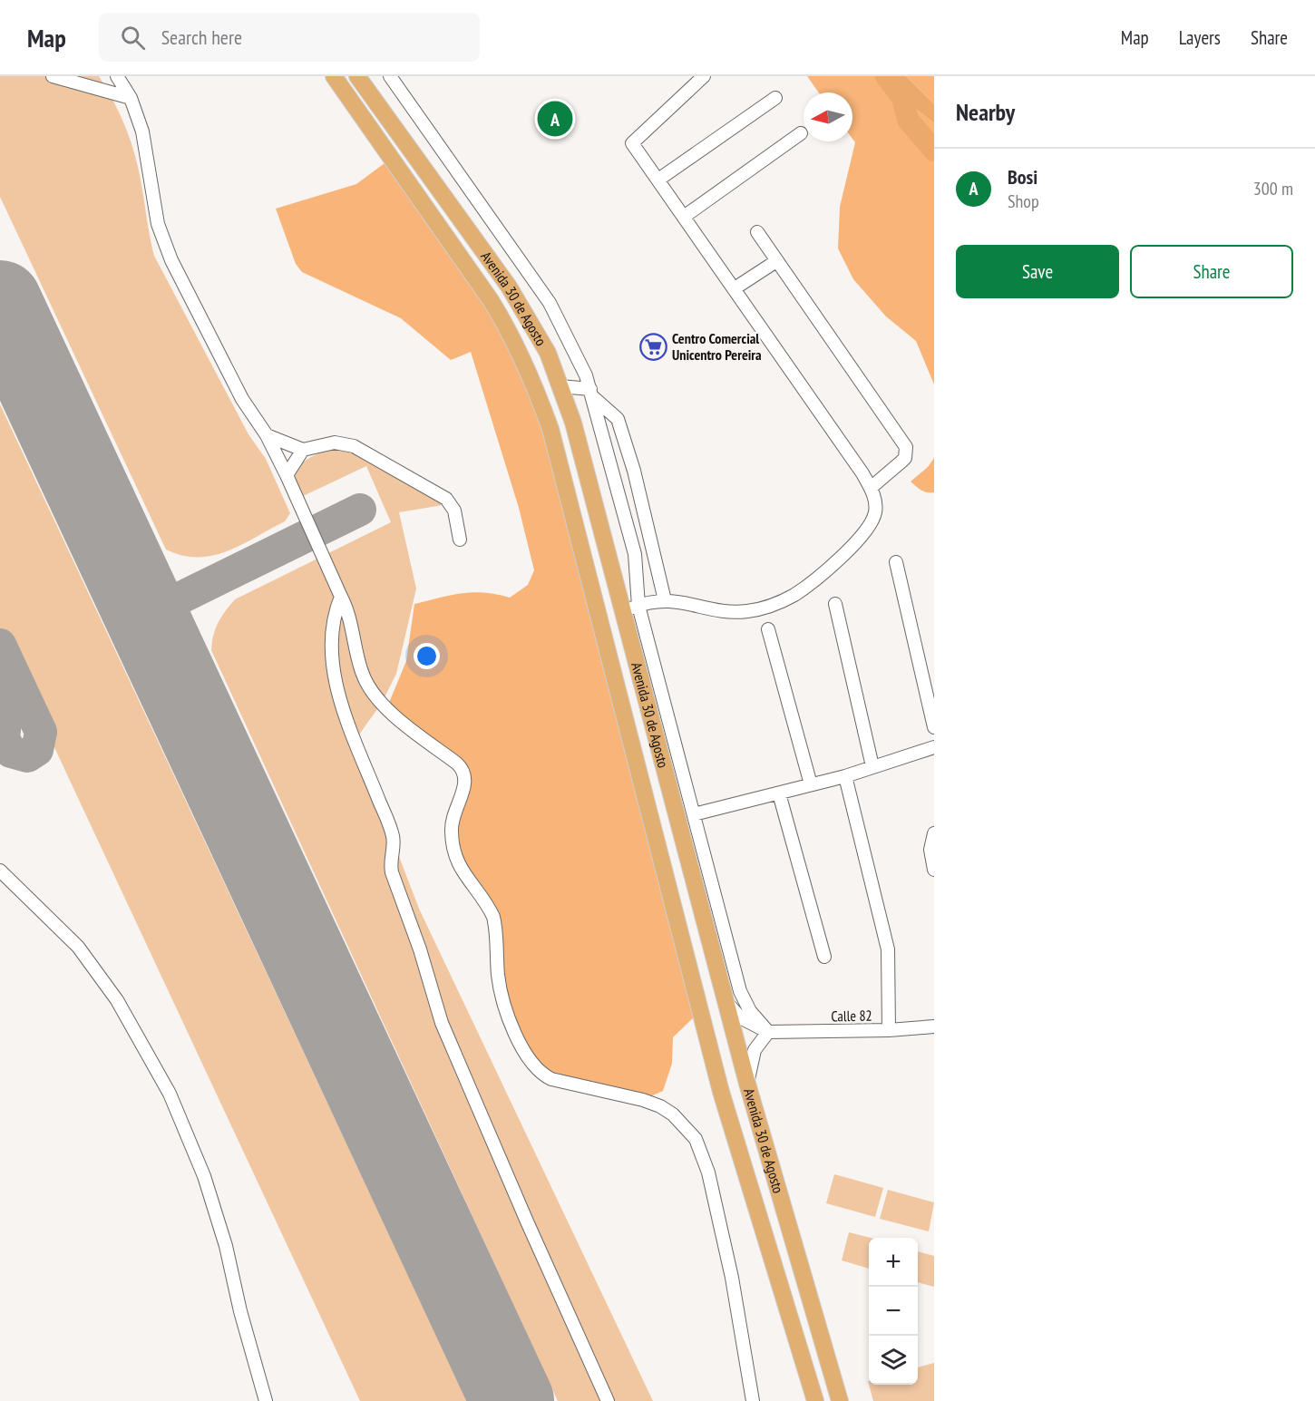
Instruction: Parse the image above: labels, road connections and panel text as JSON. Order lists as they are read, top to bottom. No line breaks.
{"streets":{"main road":["Avenida 30 de Agosto"],"street":["Calle 82"]},"crossings":[["Avenida 30 de Agosto","Calle 82"]],"places":{"supermarket":["Centro Comercial Unicentro Pereira"]},"north":"left","page":{"header":"Map","search":"Search here","nav":["Map","Layers","Share"],"heading":"Nearby","pins":"A","list":[{"mark":"A","name":"Bosi","note":"Shop","value":"300 m"}],"buttons":["Save","Share"],"map_buttons":["+","−"]}}
